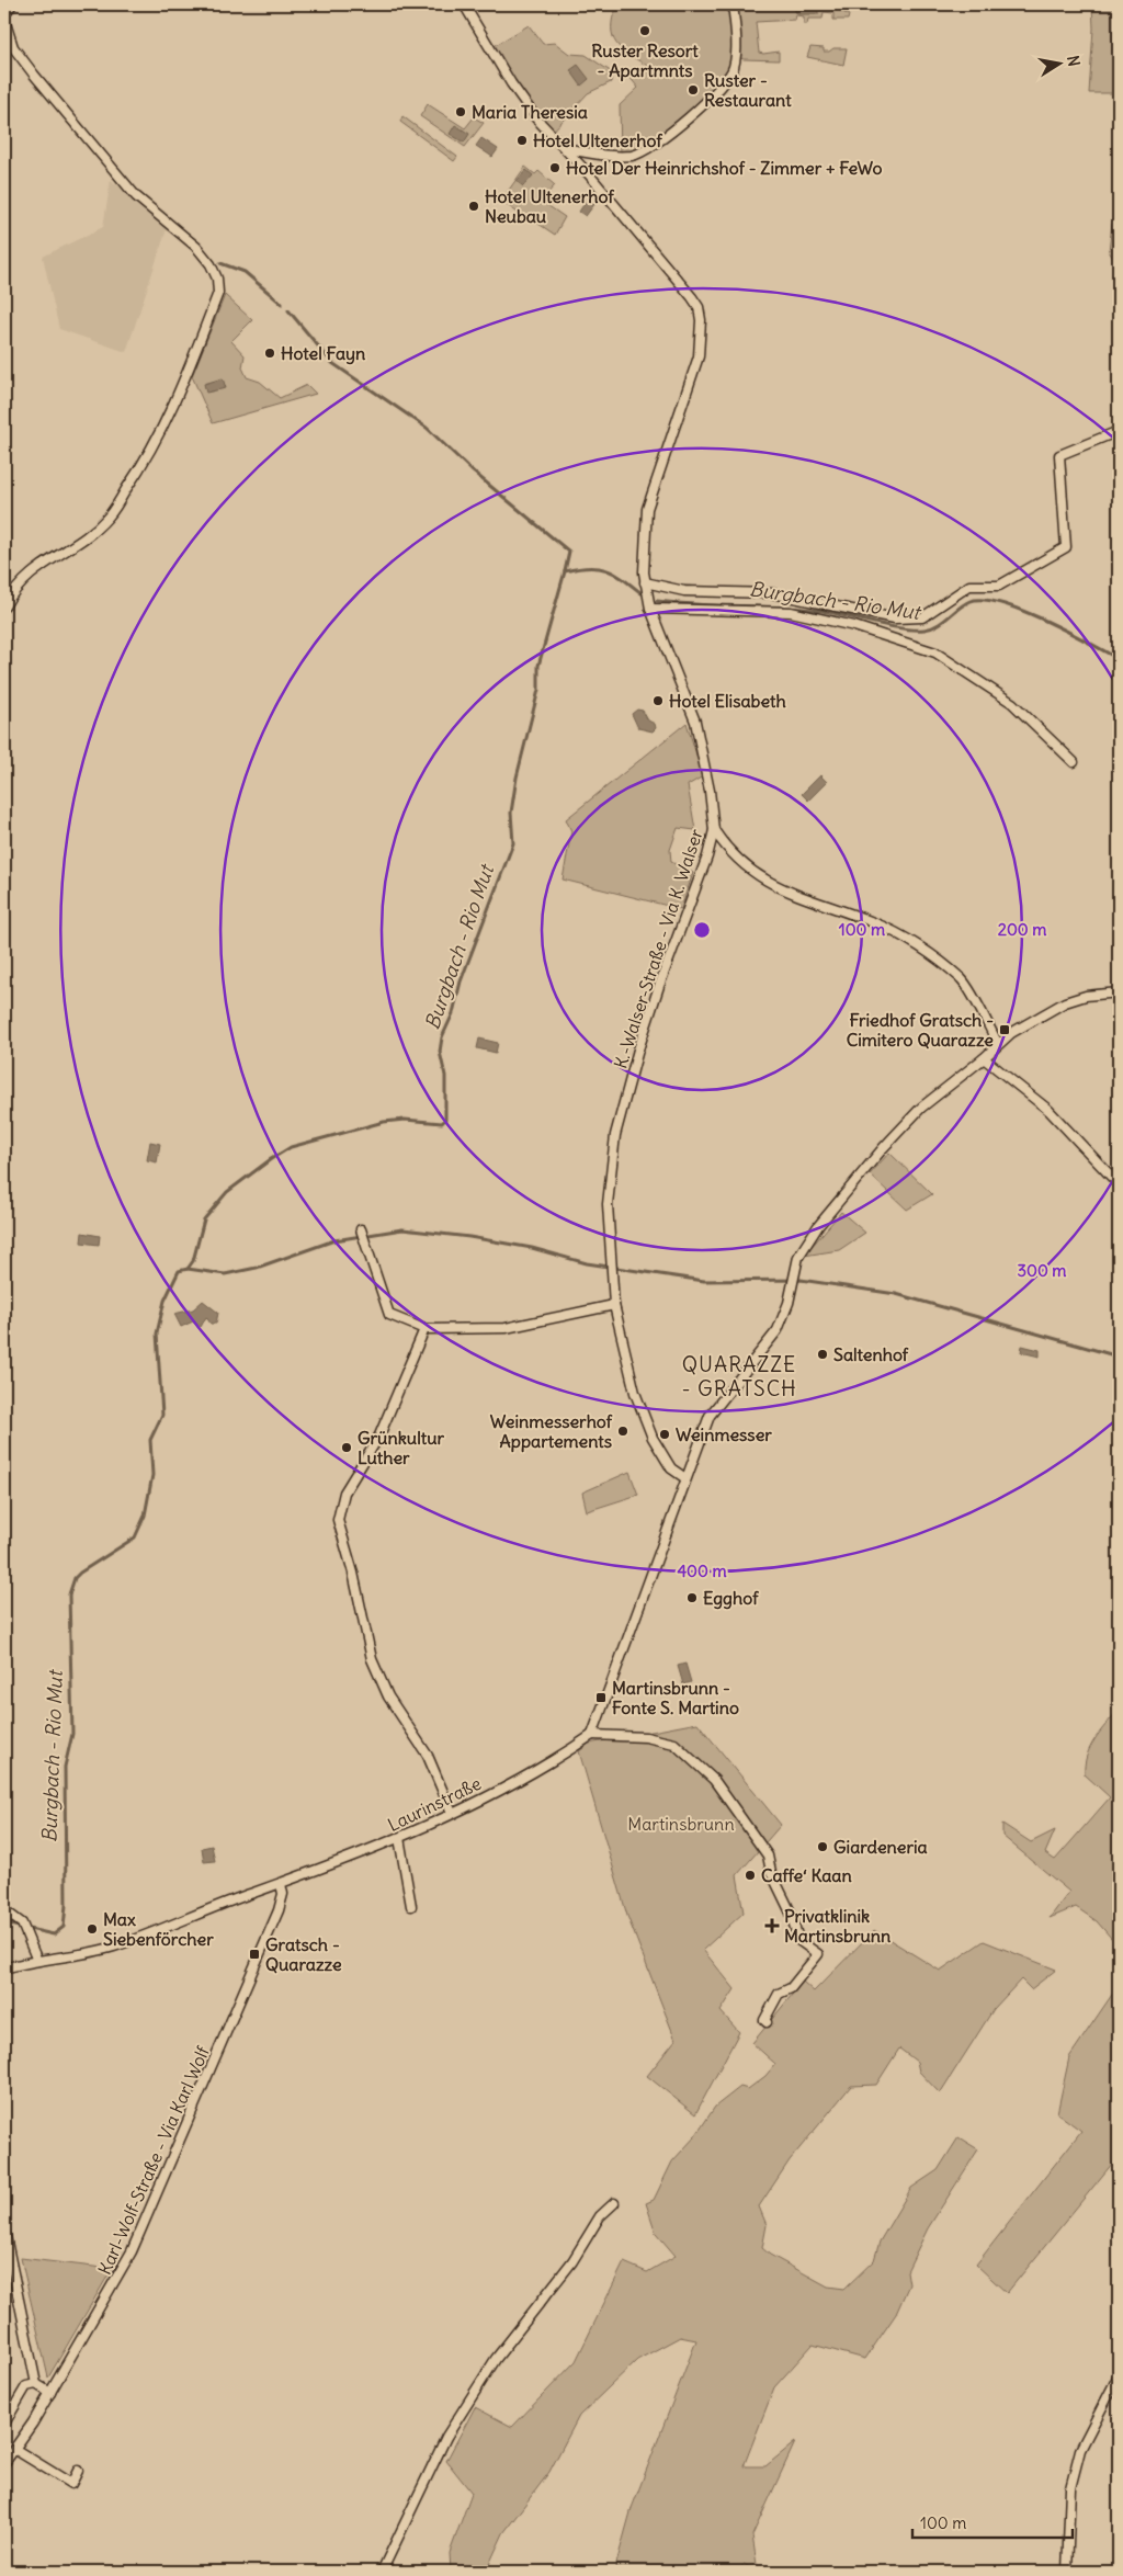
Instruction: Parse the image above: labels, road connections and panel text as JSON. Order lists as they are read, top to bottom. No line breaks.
{"streets":{"street":["K.-Walser-Straße - Via K. Walser","Laurinstraße","Karl-Wolf-Straße - Via Karl Wolf"]},"crossings":[["Laurinstraße","Karl-Wolf-Straße - Via Karl Wolf"]],"districts":["QUARAZZE - GRATSCH"],"water":["Burgbach - Rio Mut"],"parks":["Martinsbrunn"],"places":{"other":["Ruster Resort - Apartmnts","Ruster - Restaurant","Maria Theresia","Hotel Ultenerhof","Hotel Der Heinrichshof - Zimmer + FeWo","Hotel Ultenerhof Neubau","Hotel Fayn","Hotel Elisabeth","Saltenhof","Weinmesserhof Appartements","Weinmesser","Grünkultur Luther","Egghof","Giardeneria","Caffe‘ Kaan","Max Siebenförcher"],"transit":["Friedhof Gratsch - Cimitero Quarazze","Martinsbrunn - Fonte S. Martino","Gratsch - Quarazze"],"health":["Privatklinik Martinsbrunn"]},"scale_bar":"100 m","north":"right","rings":["100 m","200 m","300 m","400 m"]}
